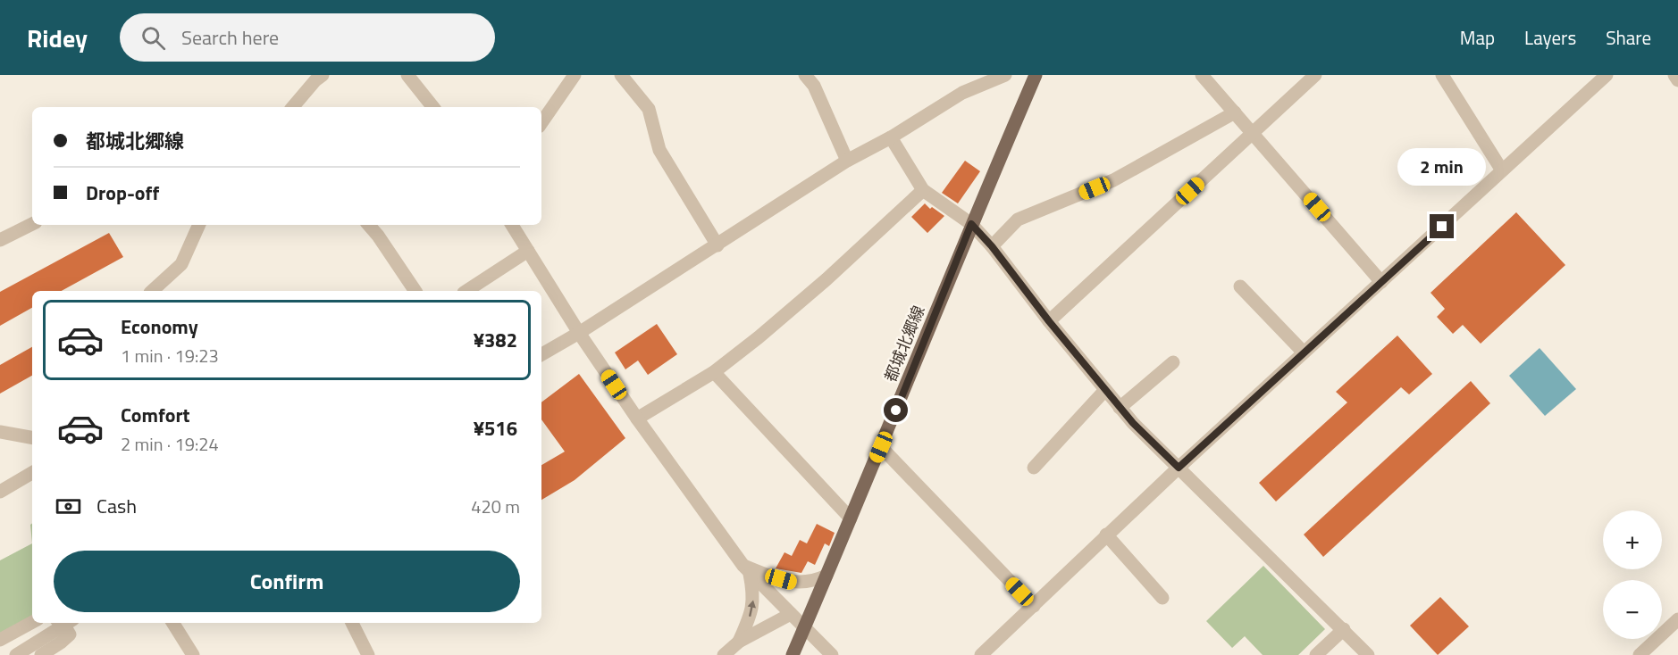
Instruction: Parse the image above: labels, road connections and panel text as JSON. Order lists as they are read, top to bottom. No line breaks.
{"streets":{"main road":["都城北郷線"]},"page":{"header":"Ridey","search":"Search here","nav":["Map","Layers","Share"],"banner":["都城北郷線","Drop-off"],"bubble":"2 min","list":[{"name":"Economy","note":"1 min · 19:23","value":"¥382"},{"name":"Comfort","note":"2 min · 19:24","value":"¥516"}],"pay":["Cash","420 m"],"map_buttons":["+","−"],"buttons":"Confirm"}}
